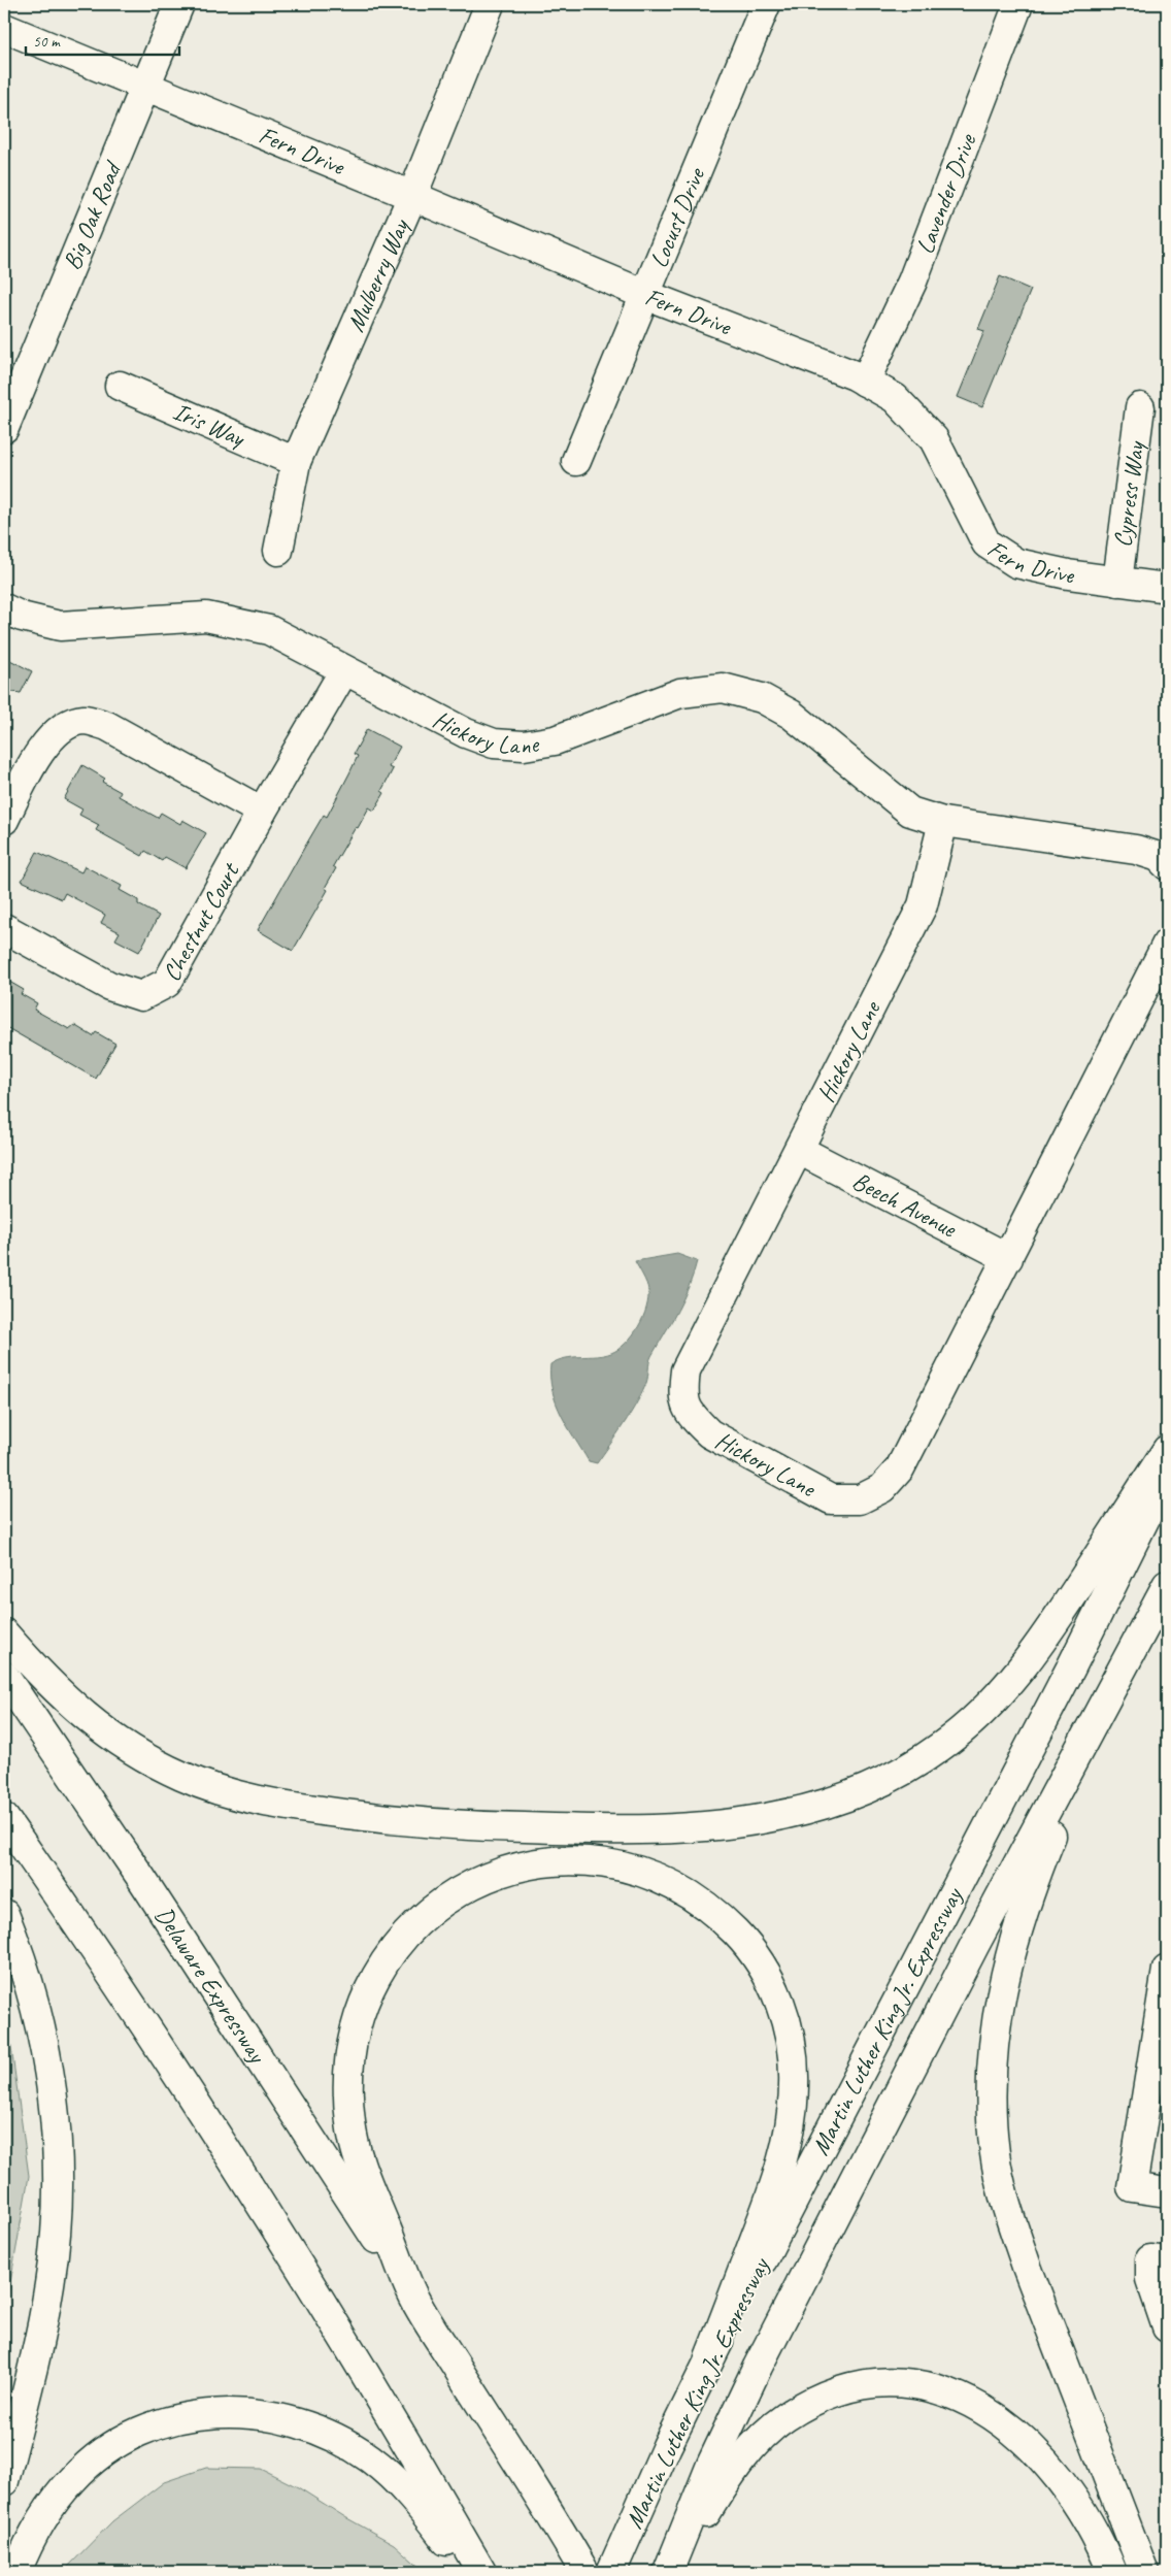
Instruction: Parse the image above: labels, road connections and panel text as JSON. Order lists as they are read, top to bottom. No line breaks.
{"streets":{"main road":["Fern Drive","Lavender Drive","Big Oak Road","Locust Drive","Mulberry Way","Iris Way","Cypress Way","Hickory Lane","Chestnut Court","Beech Avenue","Delaware Expressway","Martin Luther King Jr. Expressway"]},"crossings":[["Fern Drive","Lavender Drive"],["Fern Drive","Big Oak Road"],["Fern Drive","Locust Drive"],["Fern Drive","Mulberry Way"],["Fern Drive","Cypress Way"],["Mulberry Way","Iris Way"],["Hickory Lane","Chestnut Court"],["Hickory Lane","Beech Avenue"]],"scale_bar":"50 m"}
